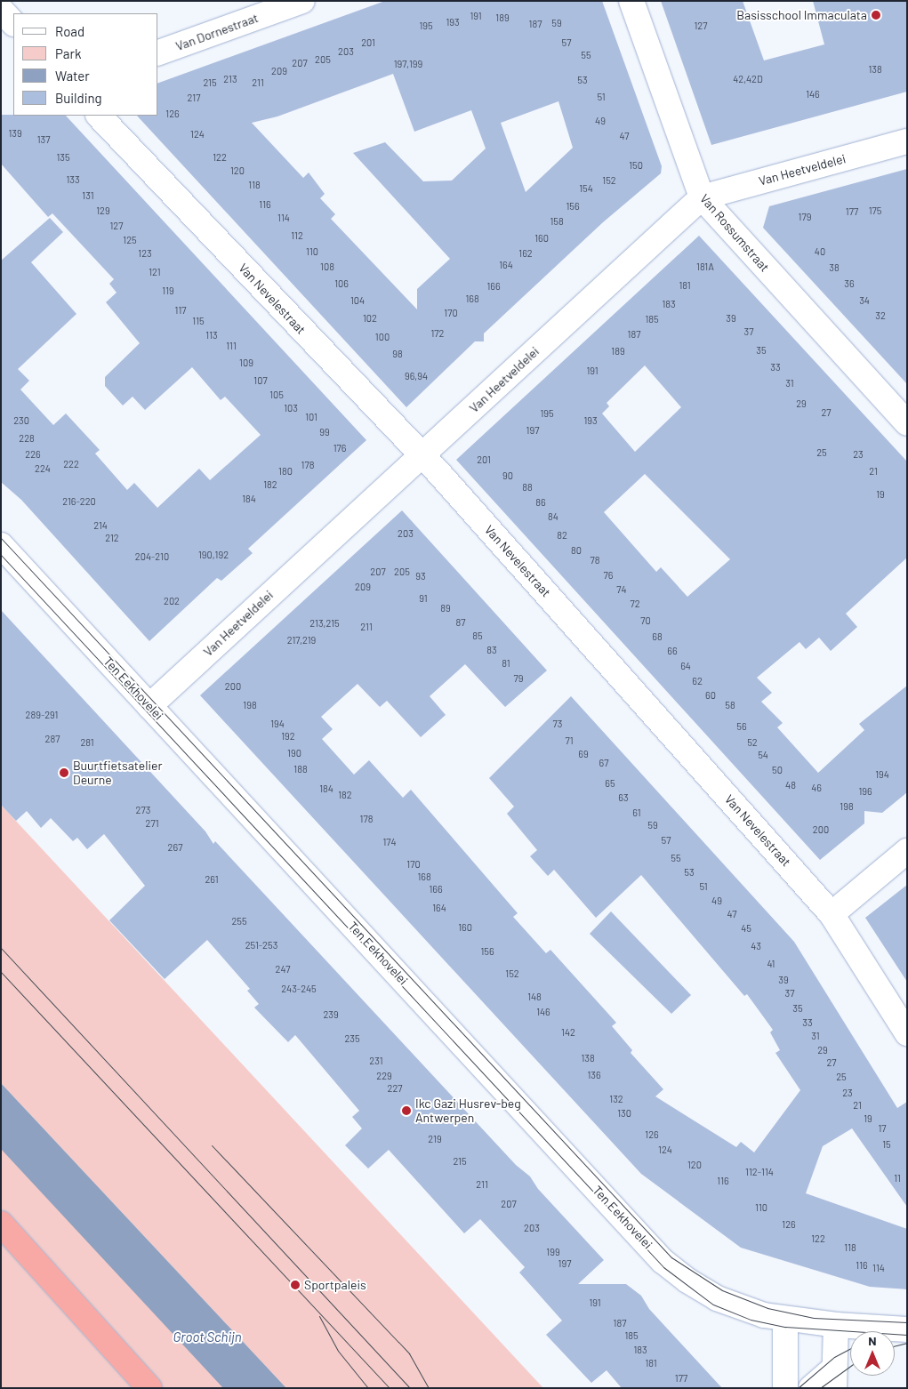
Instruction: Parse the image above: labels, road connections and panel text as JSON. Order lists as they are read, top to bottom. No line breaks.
{"streets":{"street":["Van Dornestraat","Van Heetveldelei","Van Rossumstraat","Van Nevelestraat","Ten Eekhovelei"]},"crossings":[["Van Heetveldelei","Van Rossumstraat"],["Van Heetveldelei","Van Nevelestraat"],["Van Heetveldelei","Ten Eekhovelei"]],"water":["Groot Schijn"],"places":["Basisschool Immaculata","Buurtfietsatelier Deurne","Ikc Gazi Husrev-beg Antwerpen","Sportpaleis"],"house_numbers":["191","189","193","59","187","195","127","201","57","203","55","205","207","197,199","138","209","213","42,42D","53","215","211","146","51","217","126","49","139","124","47","137","135","122","150","120","133","152","118","154","131","116","156","129","175","177","179","114","158","127","112","160","125","110","40","123","162","164","108","181A","38","121","106","36","181","166","119","168","104","34","183","117","170","32","102","39","185","115","37","172","187","113","100","111","35","189","98","109","33","191","96,94","107","31","105","29","103","27","195","101","230","193","197","99","228","176","25","226","23","201","222","178","224","180","21","90","182","88","19","184","216-220","86","84","214","203","82","212","80","190,192","204-210","78","207","205","76","93","209","74","91","202","72","89","70","87","213,215","211","85","68","217,219","83","66","81","64","79","62","200","60","198","58","289-291","194","73","56","192","287","71","281","52","190","69","54","67","188","50","194","65","48","46","184","196","182","63","198","273","61","178","271","59","200","57","174","267","55","170","53","168","261","51","166","49","164","47","255","160","45","251-253","43","156","41","247","152","39","243-245","37","148","35","146","239","33","142","31","235","29","138","231","27","136","229","25","227","23","132","21","130","19","17","126","219","15","124","215","120","112-114","11","116","211","207","110","126","203","122","118","199","197","116","114","191","187","185","183","181","177"],"legend":["Road","Park","Water","Building"],"north":"top"}
